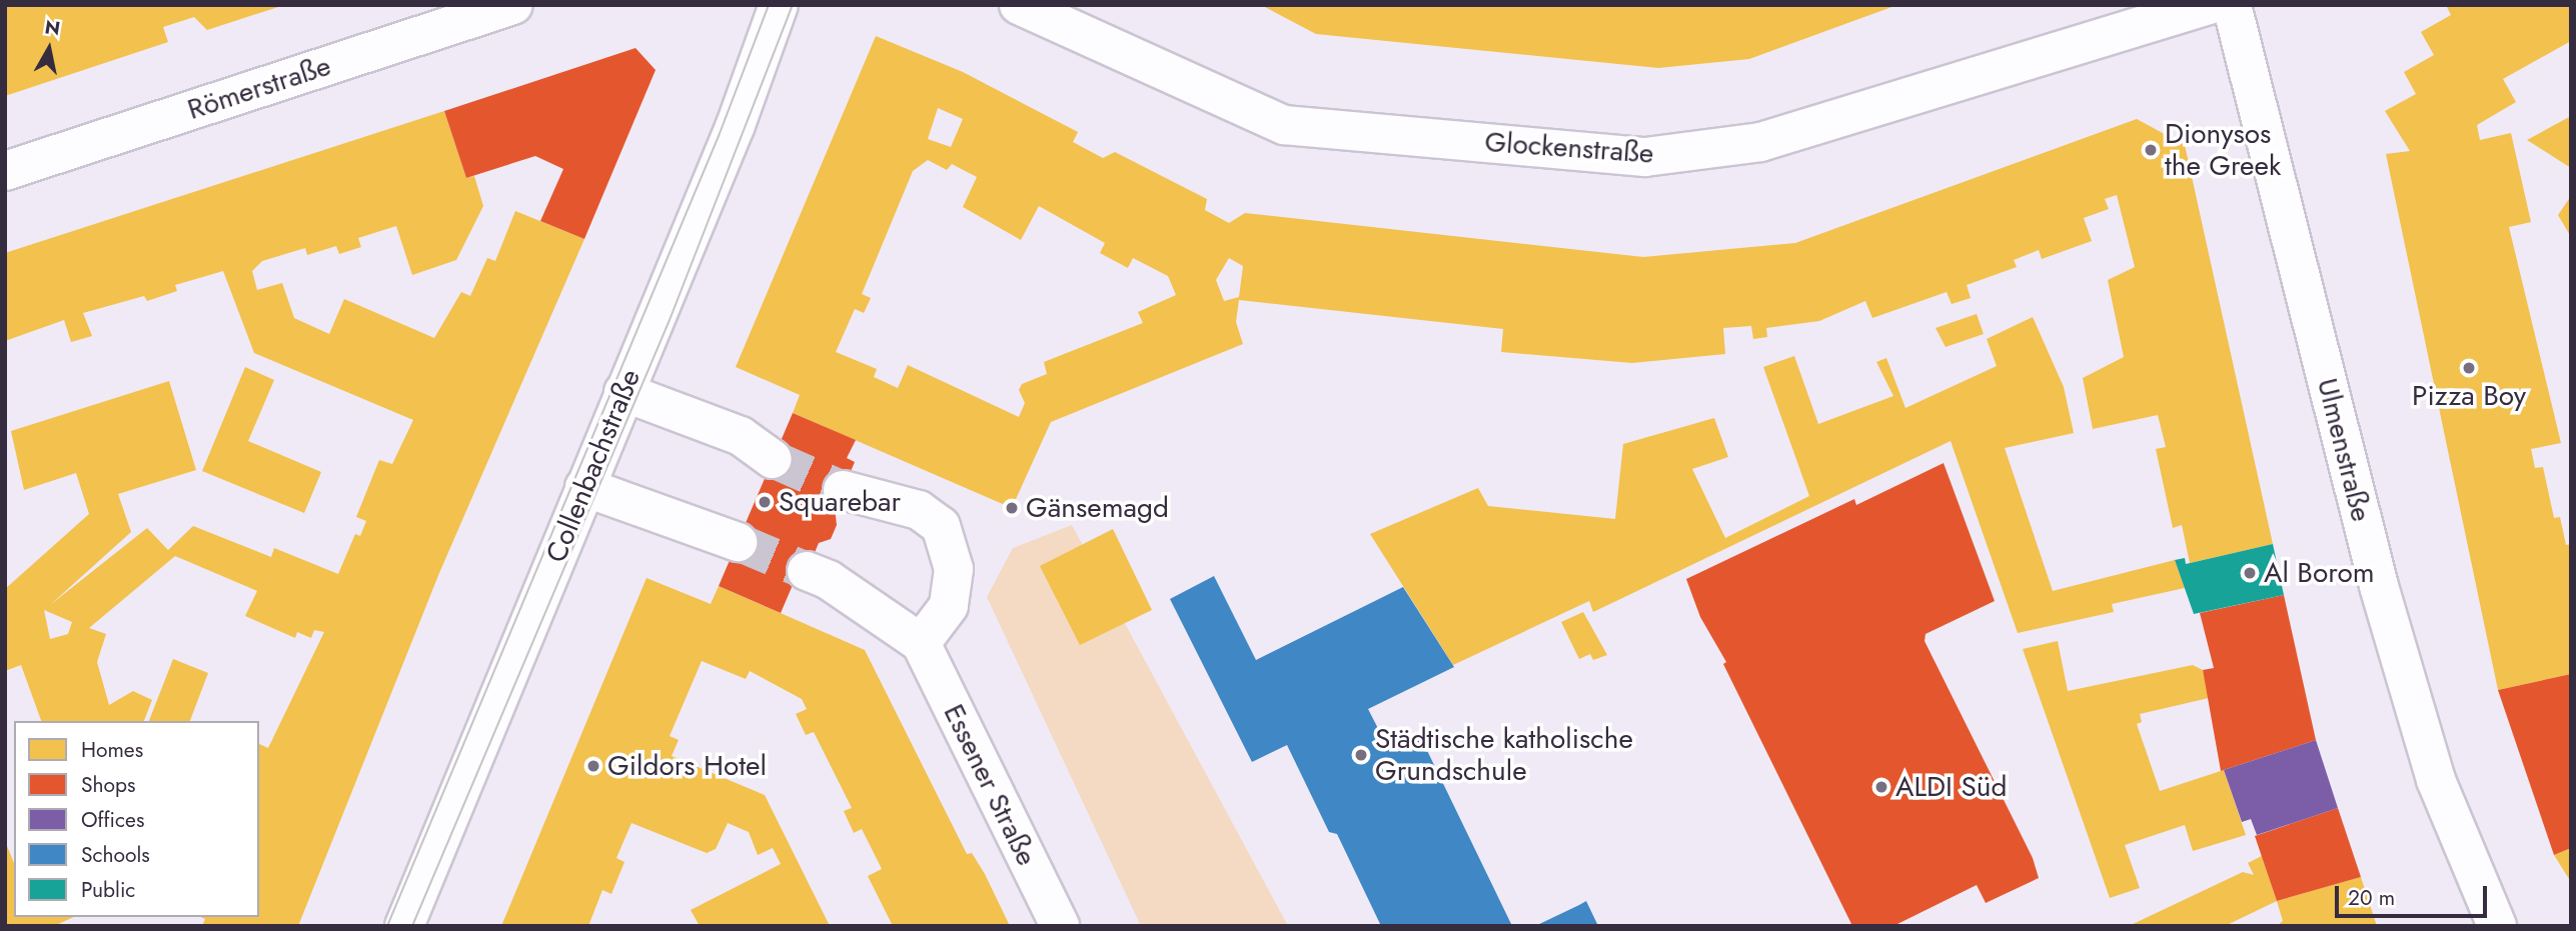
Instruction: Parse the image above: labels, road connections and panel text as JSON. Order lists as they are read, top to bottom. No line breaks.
{"streets":{"street":["Römerstraße","Glockenstraße","Ulmenstraße","Collenbachstraße","Essener Straße"]},"places":["Dionysos the Greek","Pizza Boy","Squarebar","Gänsemagd","Al Borom","Städtische katholische Grundschule","Gildors Hotel","ALDI Süd"],"legend":["Homes","Shops","Offices","Schools","Public"],"scale_bar":"20 m","north":"top"}
